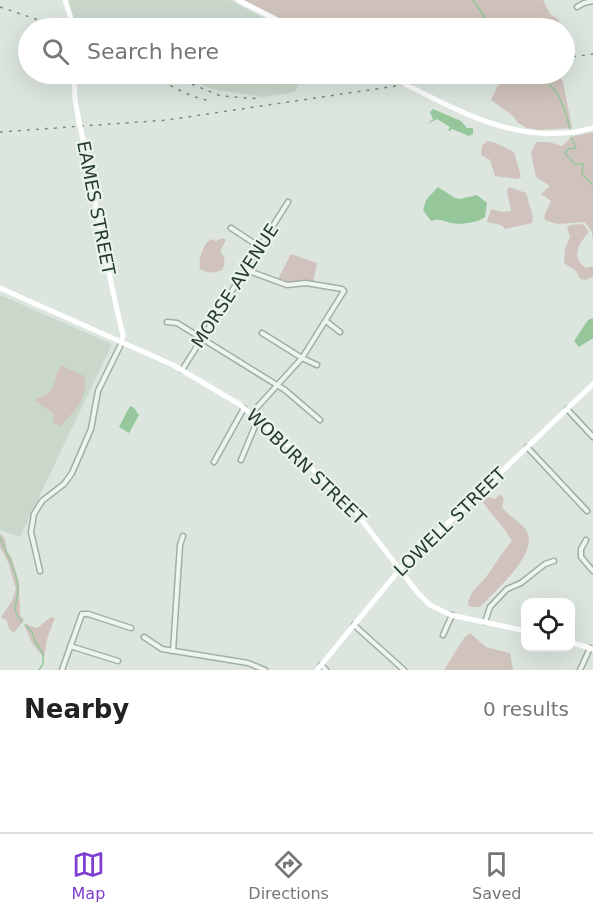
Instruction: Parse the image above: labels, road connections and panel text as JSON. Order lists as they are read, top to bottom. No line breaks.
{"streets":{"main road":["EAMES STREET","WOBURN STREET","LOWELL STREET"],"street":["MORSE AVENUE"]},"crossings":[["EAMES STREET","WOBURN STREET"],["MORSE AVENUE","WOBURN STREET"],["WOBURN STREET","LOWELL STREET"]],"page":{"search":"Search here","heading":["Nearby","0 results"],"nav":["Map","Directions","Saved"]}}
